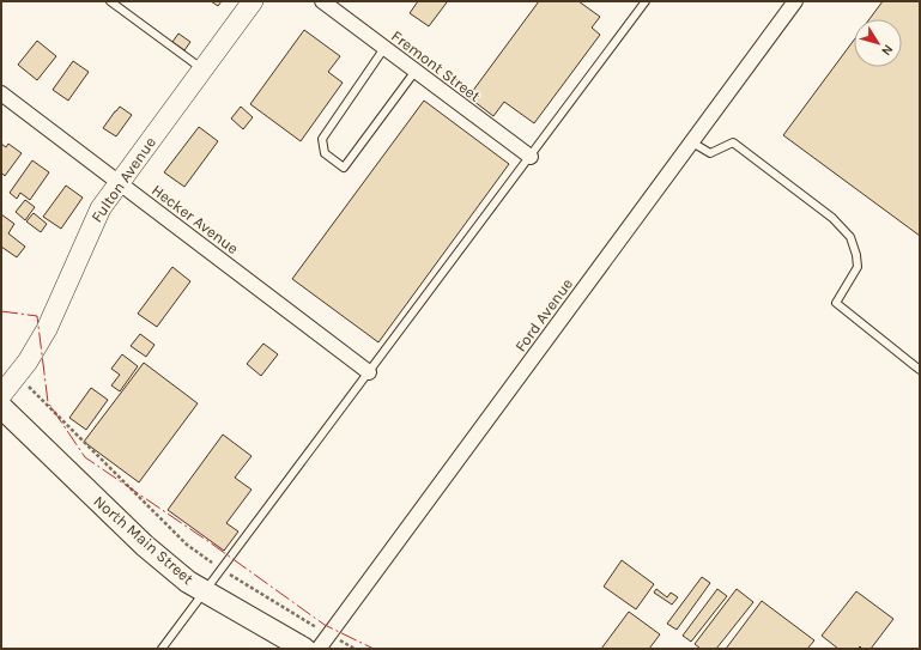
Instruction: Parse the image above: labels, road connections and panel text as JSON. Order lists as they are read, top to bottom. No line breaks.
{"streets":{"main road":["North Main Street"],"street":["Fremont Street","Fulton Avenue","Hecker Avenue","Ford Avenue"]},"crossings":[["Fulton Avenue","Hecker Avenue"]],"north":"bottom right"}
